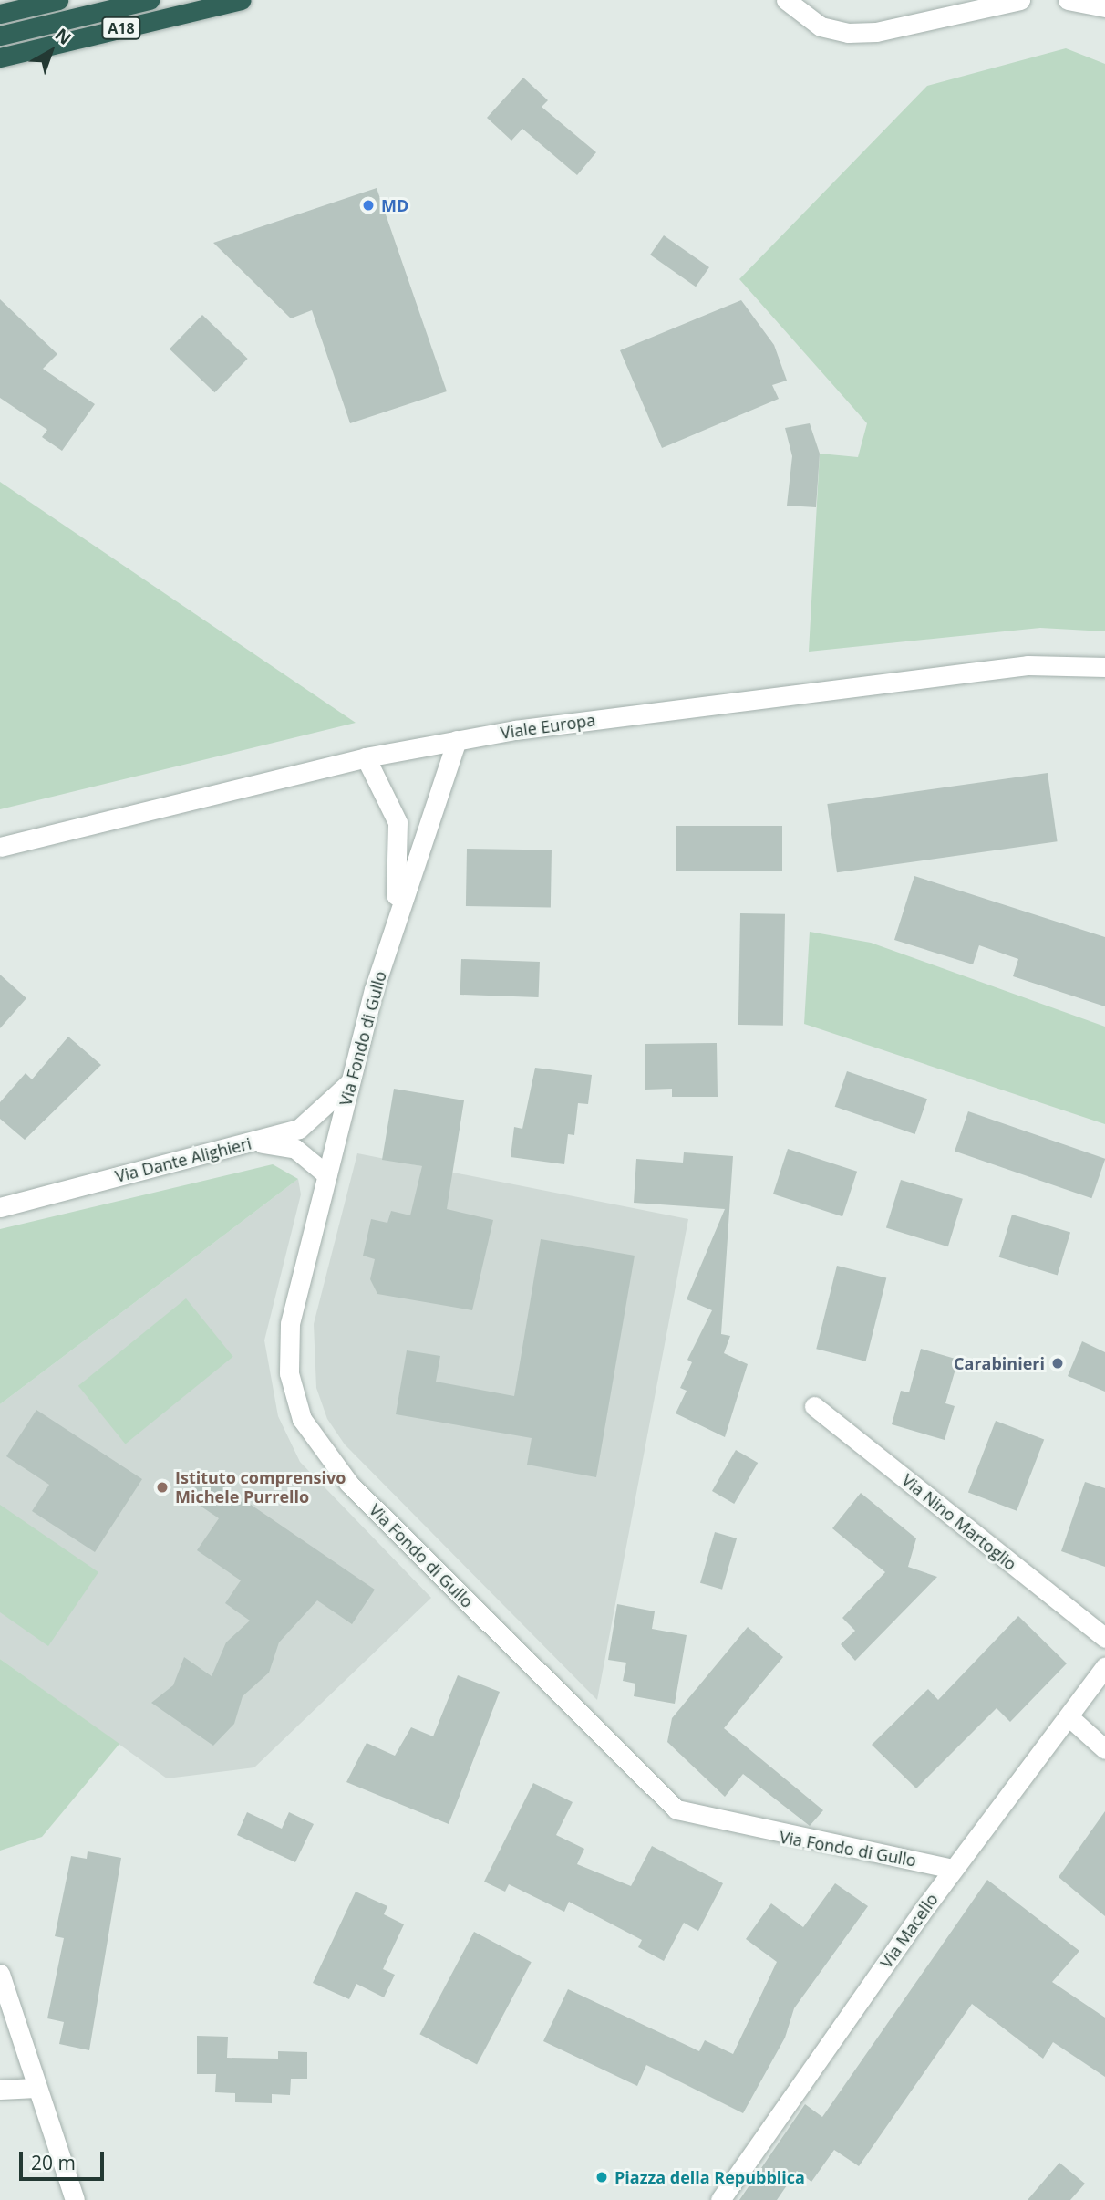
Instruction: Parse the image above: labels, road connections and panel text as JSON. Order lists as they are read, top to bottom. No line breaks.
{"streets":{"highway":["A18"],"street":["Viale Europa","Via Fondo di Gullo","Via Dante Alighieri","Via Nino Martoglio","Via Macello"]},"crossings":[["Via Fondo di Gullo","Via Dante Alighieri"],["Via Fondo di Gullo","Via Macello"]],"places":["MD","Carabinieri","Istituto comprensivo Michele Purrello","Piazza della Repubblica"],"scale_bar":"20 m","north":"top right"}
